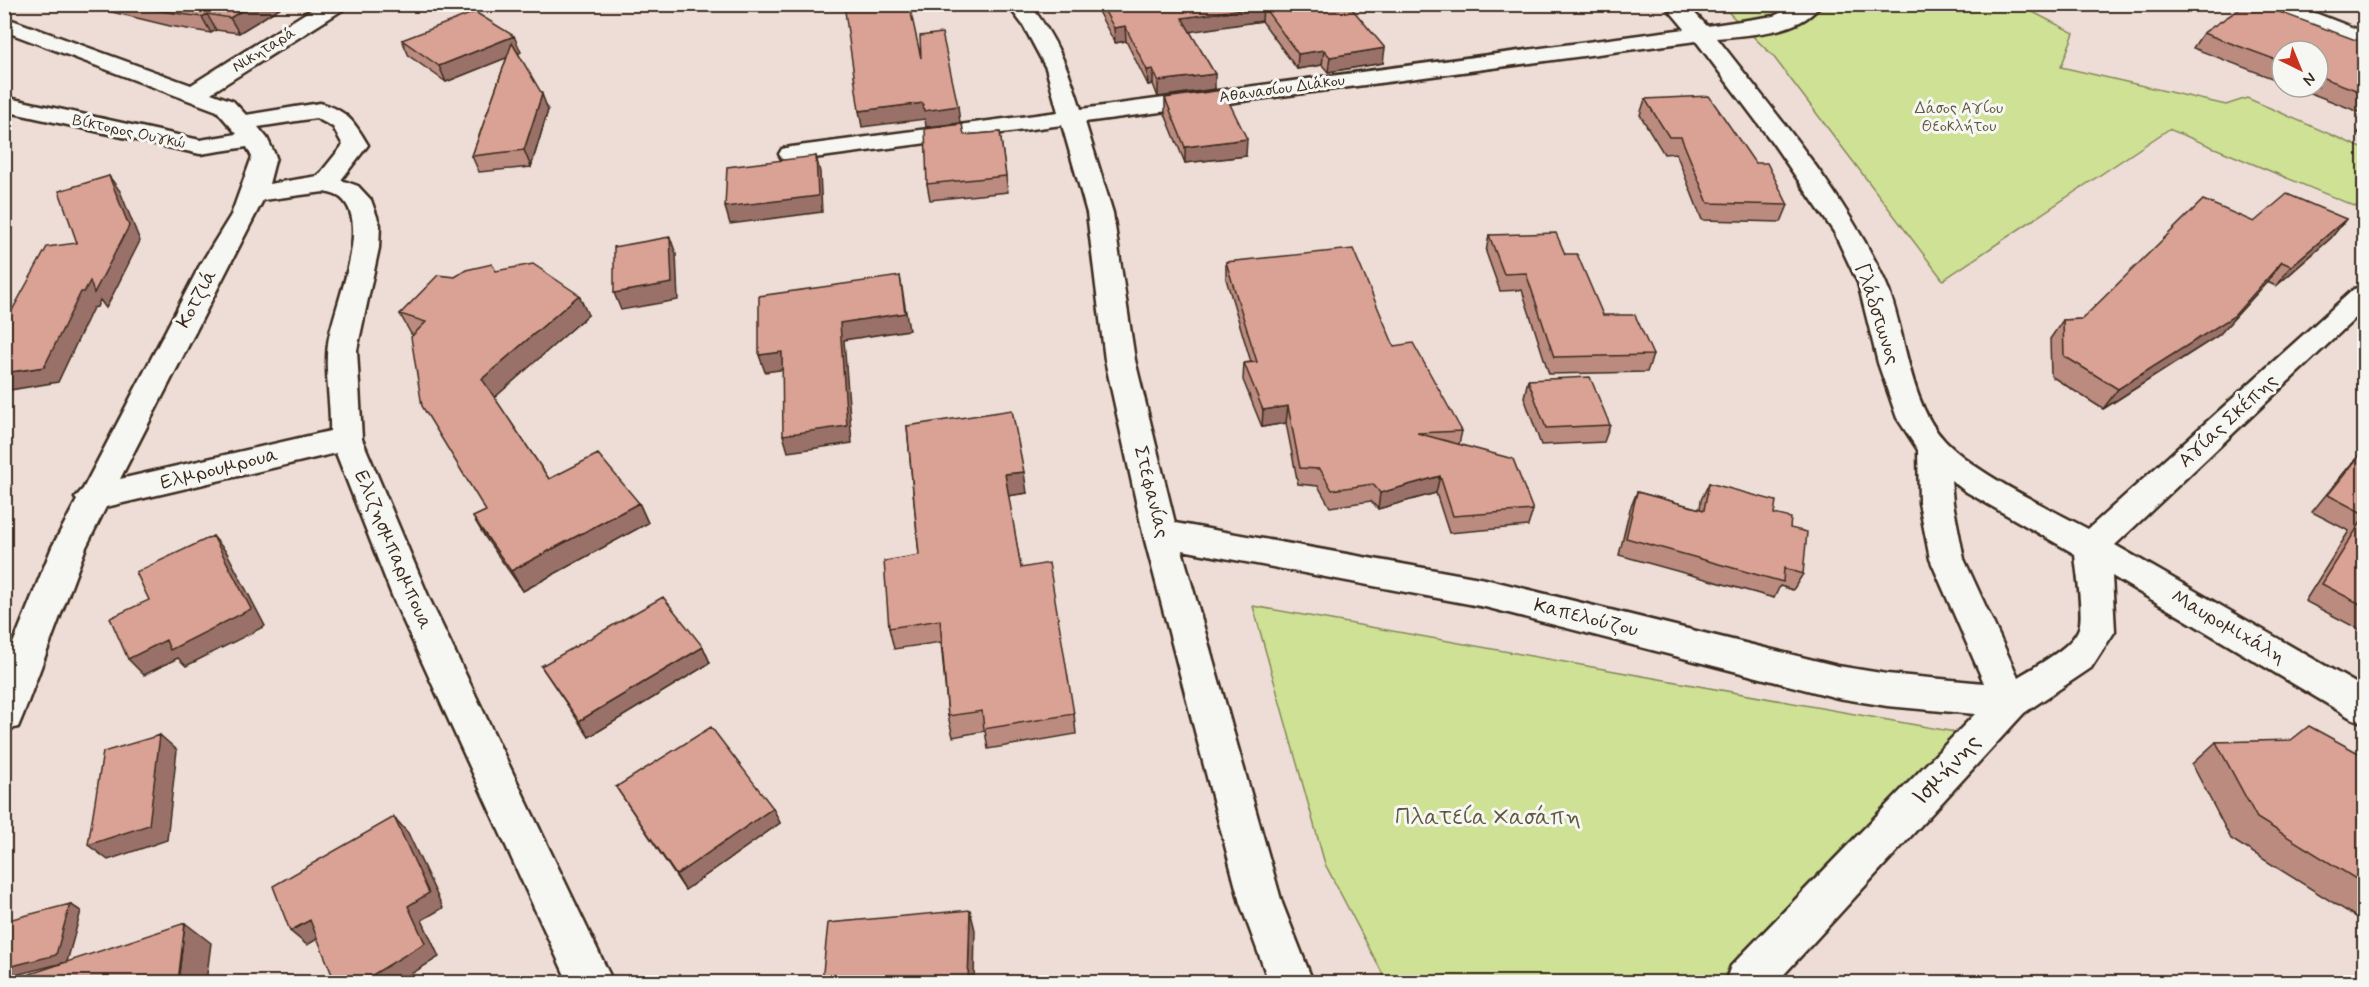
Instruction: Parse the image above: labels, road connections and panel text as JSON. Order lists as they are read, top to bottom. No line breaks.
{"streets":{"street":["Νικηταρά","Αθανασίου Διάκου","Βίκτορος Ουγκώ","Κοτζιά","Γλάδστωνος","Αγίας Σκέπης","Ελμρουμρουα","Στεφανίας","Ελιζησμπαρμπουα","Καπελούζου","Μαυρομιχάλη","Ισμήνης"]},"crossings":[["Αθανασίου Διάκου","Γλάδστωνος"],["Αθανασίου Διάκου","Στεφανίας"],["Βίκτορος Ουγκώ","Κοτζιά"],["Βίκτορος Ουγκώ","Ελιζησμπαρμπουα"],["Κοτζιά","Ελμρουμρουα"],["Κοτζιά","Ελιζησμπαρμπουα"],["Γλάδστωνος","Αγίας Σκέπης"],["Γλάδστωνος","Μαυρομιχάλη"],["Γλάδστωνος","Ισμήνης"],["Αγίας Σκέπης","Μαυρομιχάλη"],["Αγίας Σκέπης","Ισμήνης"],["Ελμρουμρουα","Ελιζησμπαρμπουα"],["Στεφανίας","Καπελούζου"],["Καπελούζου","Ισμήνης"],["Μαυρομιχάλη","Ισμήνης"]],"parks":["Δάσος Αγίου Θεοκλήτου","Πλατεία Χασάπη"],"north":"bottom right"}
